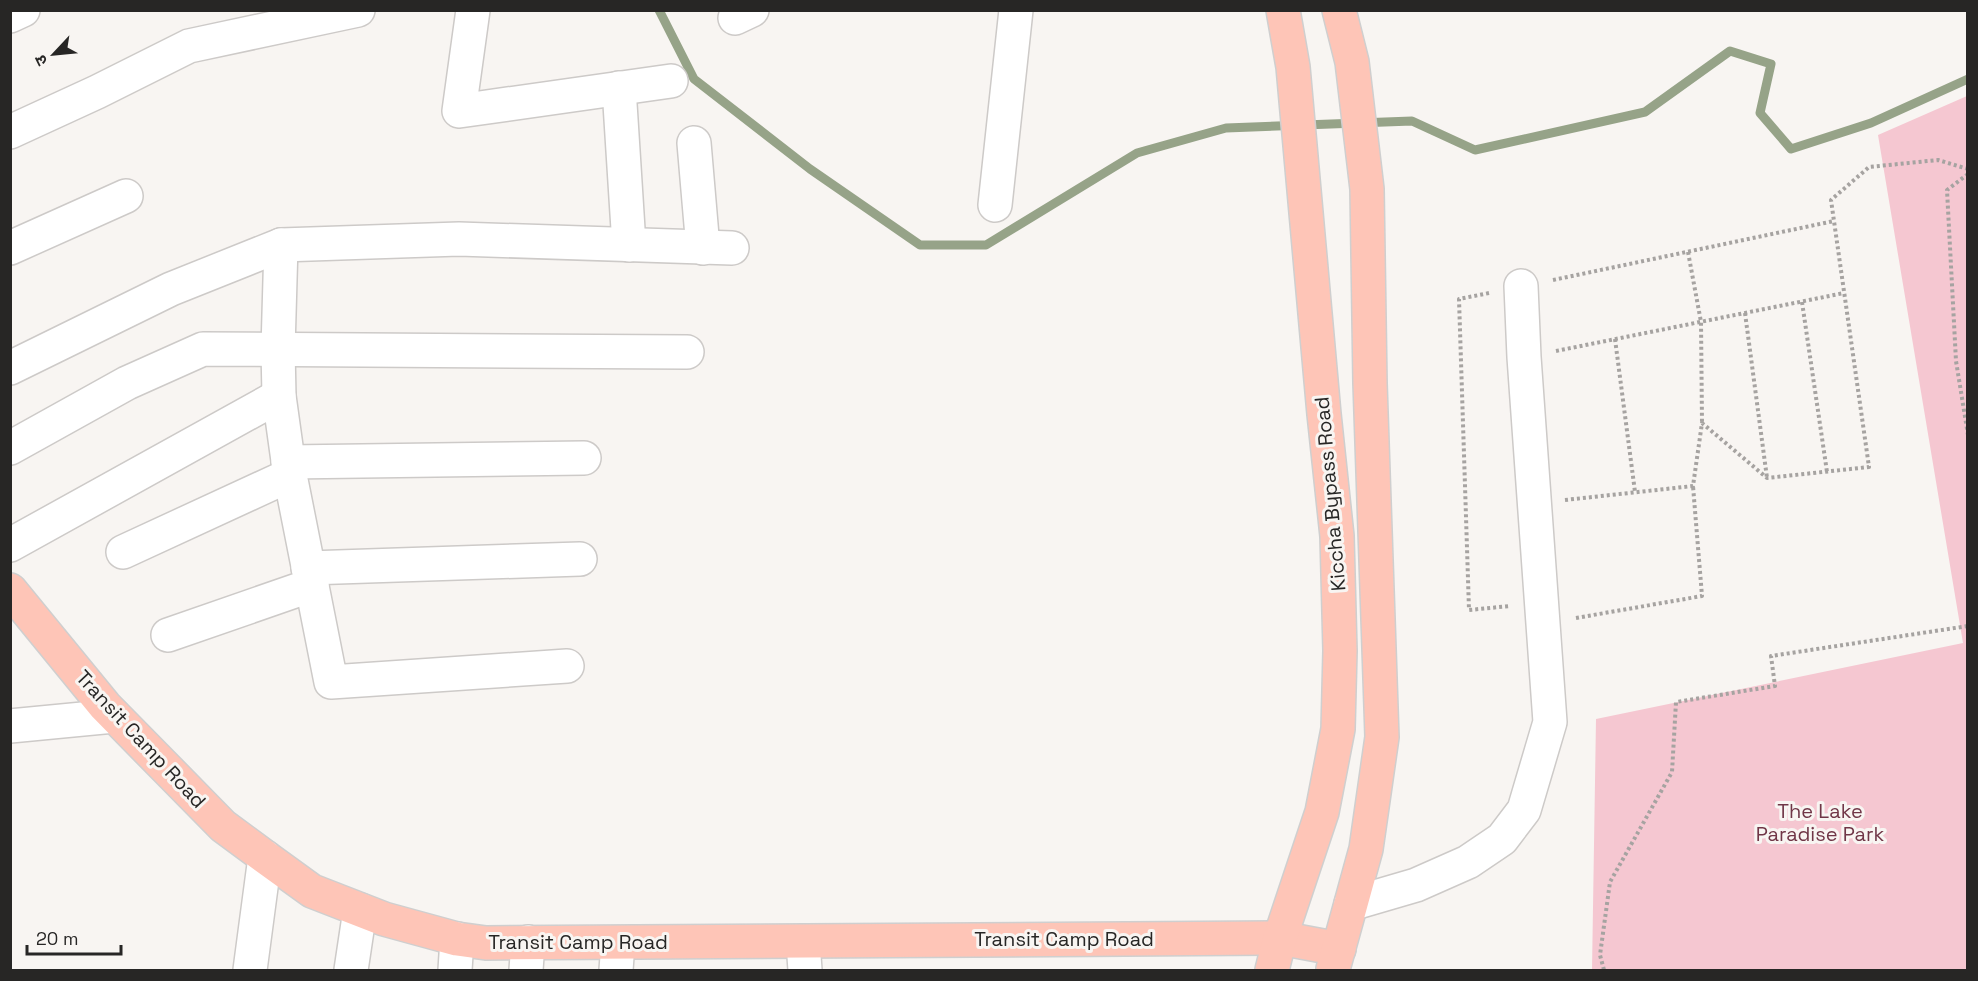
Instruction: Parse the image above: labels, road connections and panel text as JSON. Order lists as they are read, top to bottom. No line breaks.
{"streets":{"main road":["Kiccha Bypass Road","Transit Camp Road"]},"crossings":[["Kiccha Bypass Road","Transit Camp Road"]],"parks":["The Lake Paradise Park"],"scale_bar":"20 m","north":"bottom left"}
